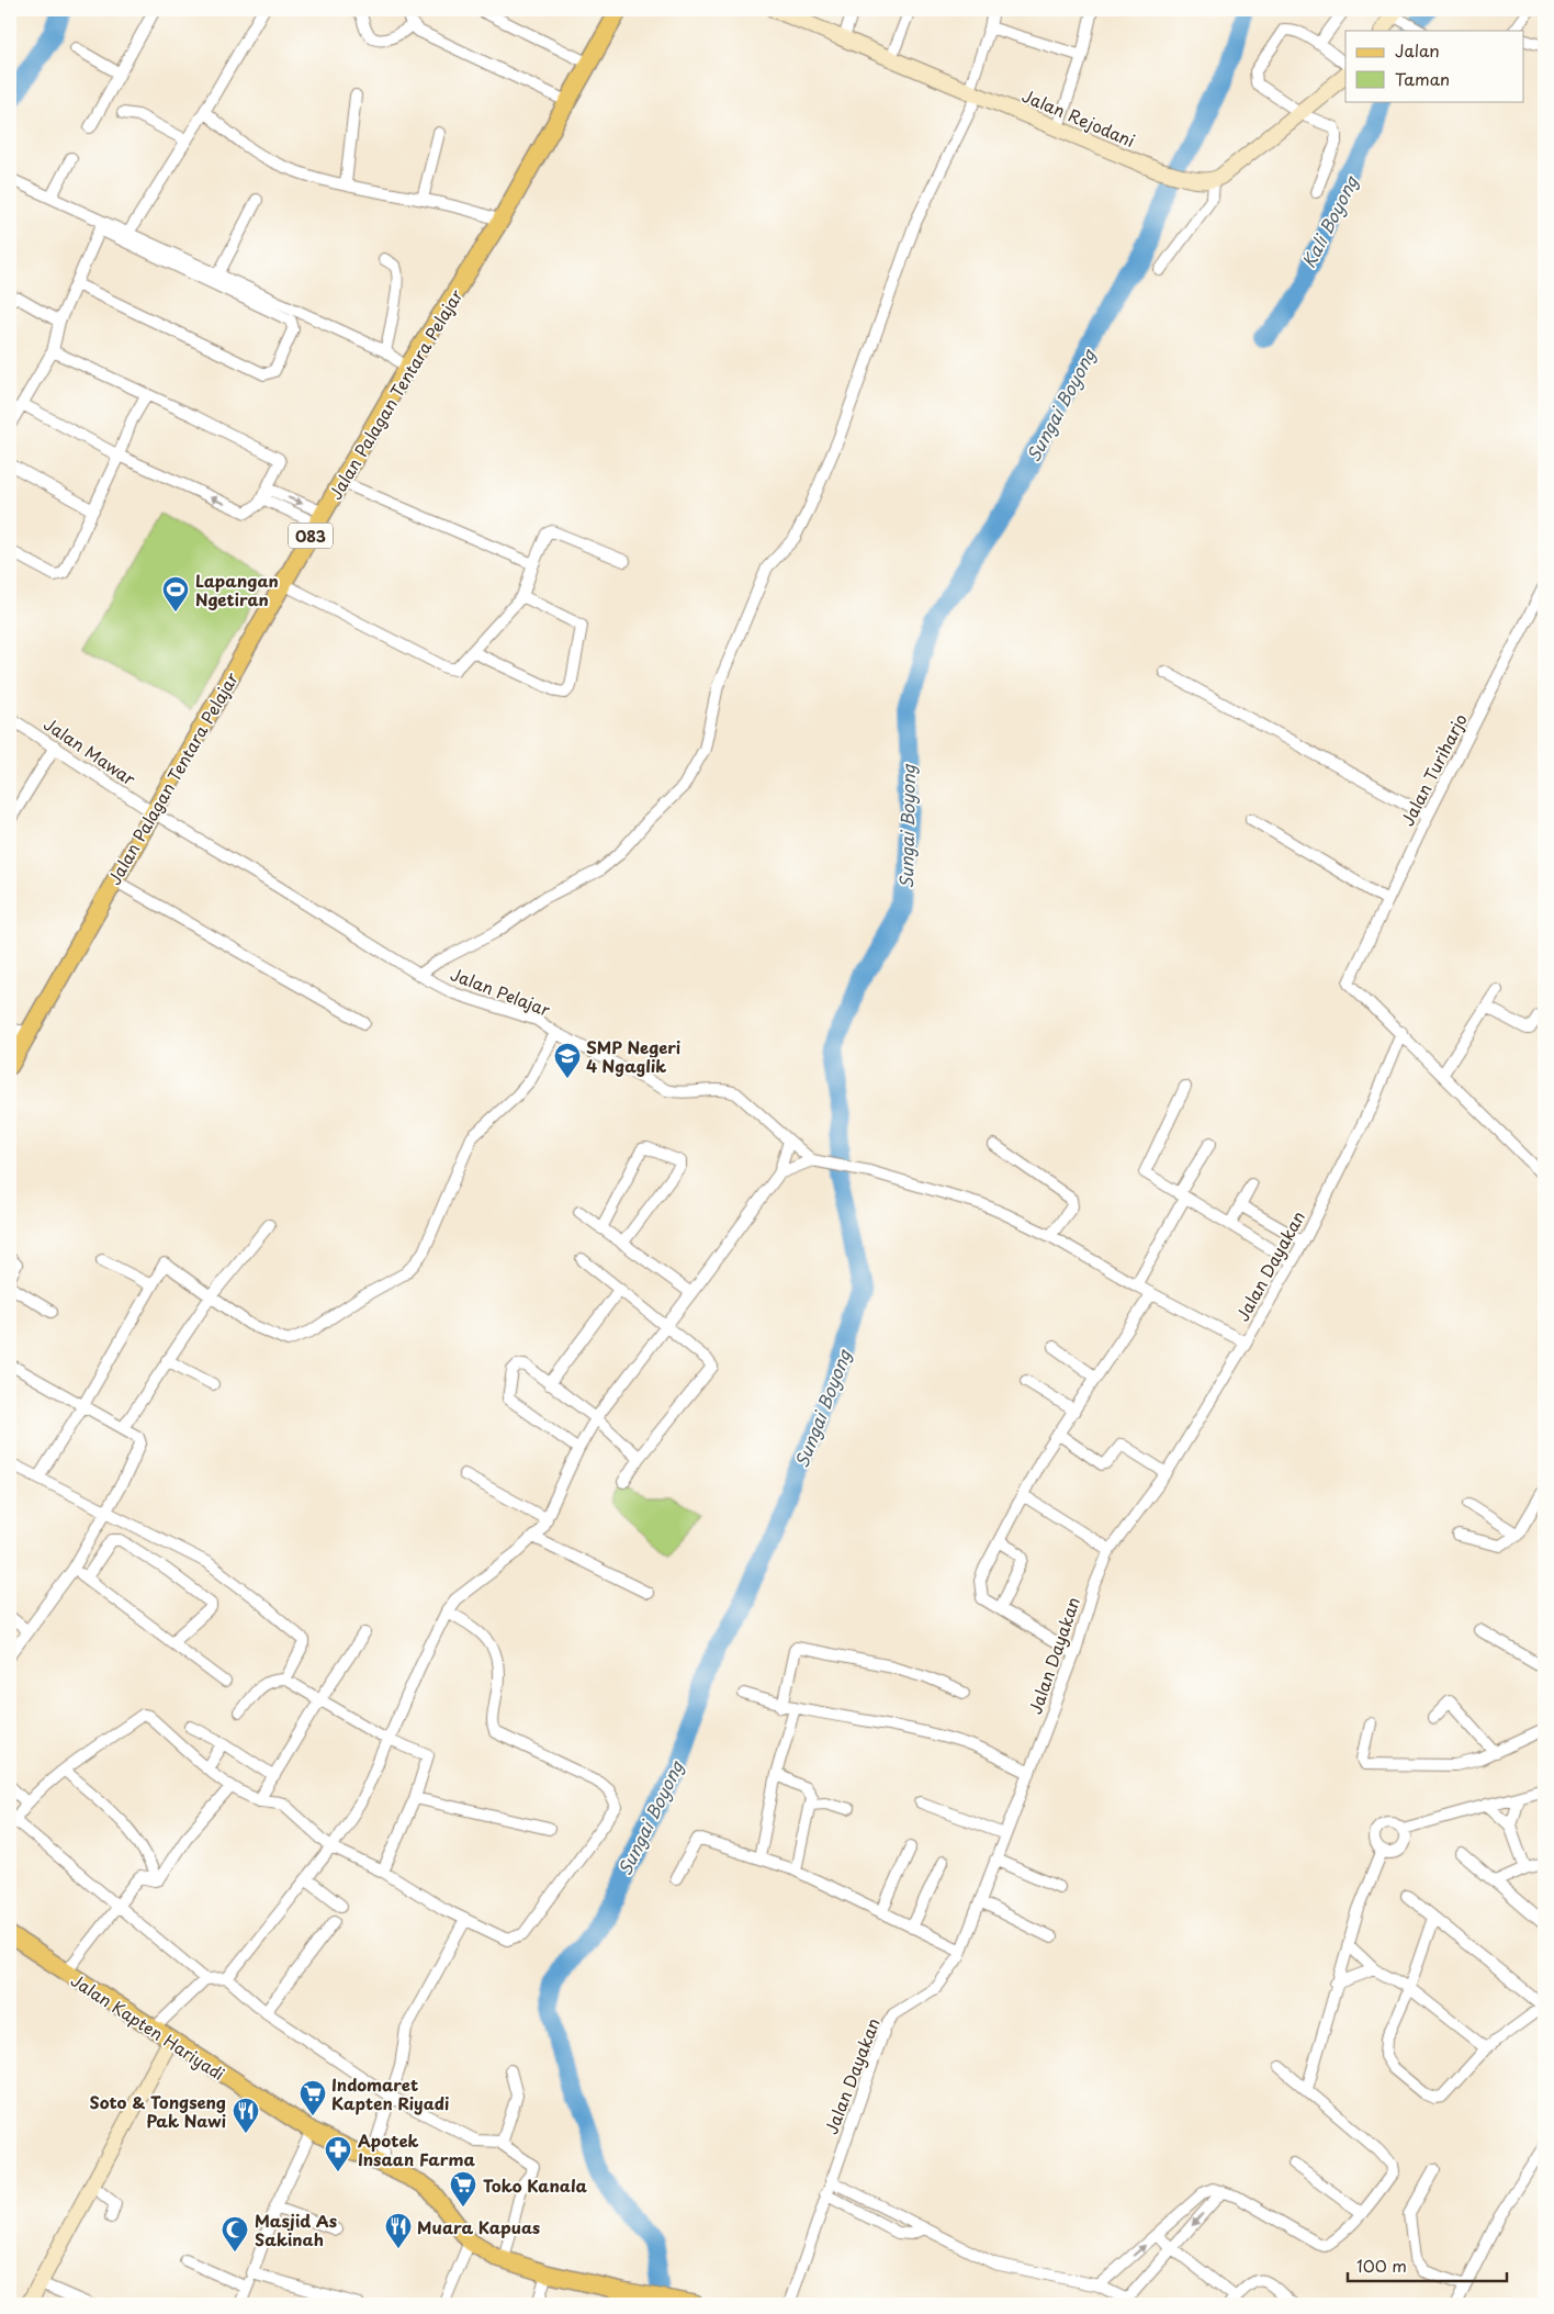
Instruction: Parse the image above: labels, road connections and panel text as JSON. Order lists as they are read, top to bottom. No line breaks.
{"streets":{"main road":["Jalan Rejodani","Jalan Palagan Tentara Pelajar","083","Jalan Kapten Hariyadi"],"street":["Jalan Mawar","Jalan Turiharjo","Jalan Pelajar","Jalan Dayakan"]},"crossings":[["Jalan Palagan Tentara Pelajar","Jalan Mawar"],["Jalan Palagan Tentara Pelajar","Jalan Pelajar"],["Jalan Mawar","Jalan Pelajar"],["Jalan Turiharjo","Jalan Dayakan"]],"water":["Kali Boyong","Sungai Boyong"],"places":{"sports":["Lapangan Ngetiran"],"school or university":["SMP Negeri 4 Ngaglik"],"supermarket":["Indomaret Kapten Riyadi","Toko Kanala"],"restaurant":["Soto & Tongseng Pak Nawi","Muara Kapuas"],"pharmacy":["Apotek Insaan Farma"],"mosque":["Masjid As Sakinah"]},"legend":["Jalan","Taman"],"scale_bar":"100 m"}
